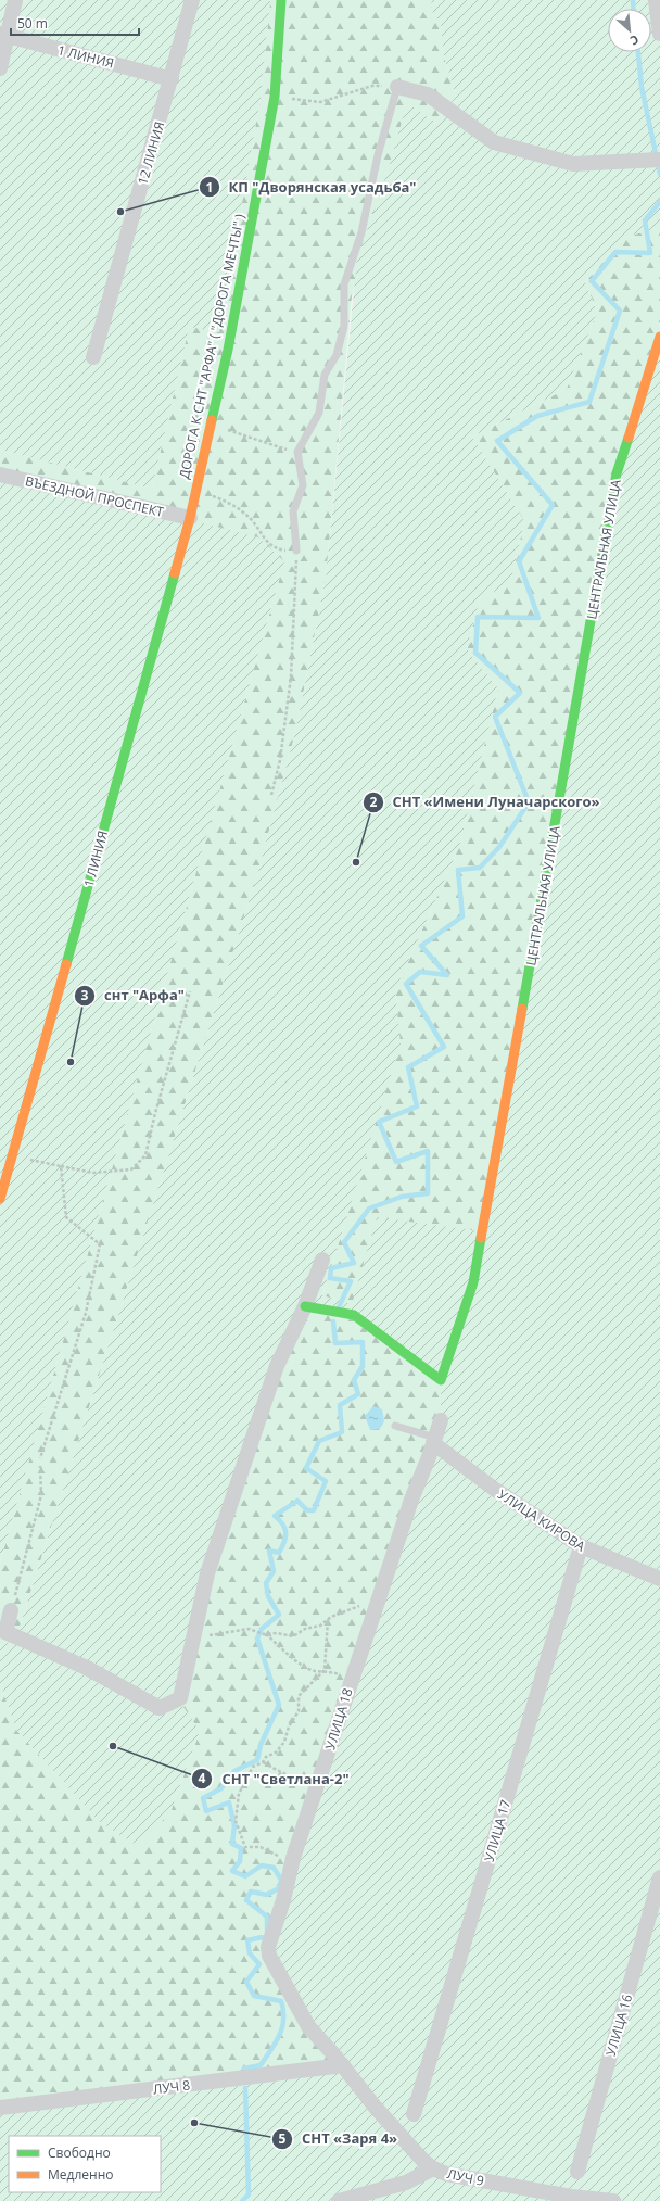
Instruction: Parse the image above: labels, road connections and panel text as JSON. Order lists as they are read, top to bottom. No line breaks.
{"streets":{"street":["1 ЛИНИЯ","12 ЛИНИЯ","ДОРОГА К СНТ \"АРФА\" ( \"ДОРОГА МЕЧТЫ\" )","ВЪЕЗДНОЙ ПРОСПЕКТ","ЦЕНТРАЛЬНАЯ УЛИЦА","УЛИЦА КИРОВА","УЛИЦА 18","УЛИЦА 17","УЛИЦА 16","ЛУЧ 8","ЛУЧ 9"]},"crossings":[["1 ЛИНИЯ","12 ЛИНИЯ"],["1 ЛИНИЯ","ДОРОГА К СНТ \"АРФА\" ( \"ДОРОГА МЕЧТЫ\" )"],["1 ЛИНИЯ","ВЪЕЗДНОЙ ПРОСПЕКТ"],["ДОРОГА К СНТ \"АРФА\" ( \"ДОРОГА МЕЧТЫ\" )","ВЪЕЗДНОЙ ПРОСПЕКТ"],["УЛИЦА КИРОВА","УЛИЦА 18"],["УЛИЦА КИРОВА","УЛИЦА 17"],["УЛИЦА 18","ЛУЧ 8"],["УЛИЦА 18","ЛУЧ 9"],["ЛУЧ 8","ЛУЧ 9"]],"places":["КП \"Дворянская усадьба\"","СНТ «Имени Луначарского»","снт \"Арфа\"","СНТ \"Светлана-2\"","СНТ «Заря 4»"],"legend":["Свободно","Медленно"],"scale_bar":"50 m","north":"bottom right"}
